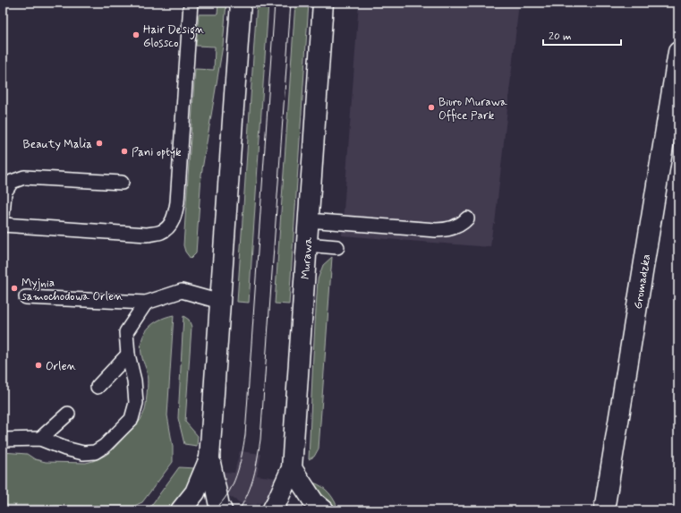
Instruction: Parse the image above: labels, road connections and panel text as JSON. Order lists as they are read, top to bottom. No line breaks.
{"streets":{"street":["Murawa","Gromadzka"]},"places":["Hair Design Glossco","Biuro Murawa Office Park","Beauty Malia","Pani optyk","Myjnia samochodowa Orlen","Orlen"],"scale_bar":"20 m"}
